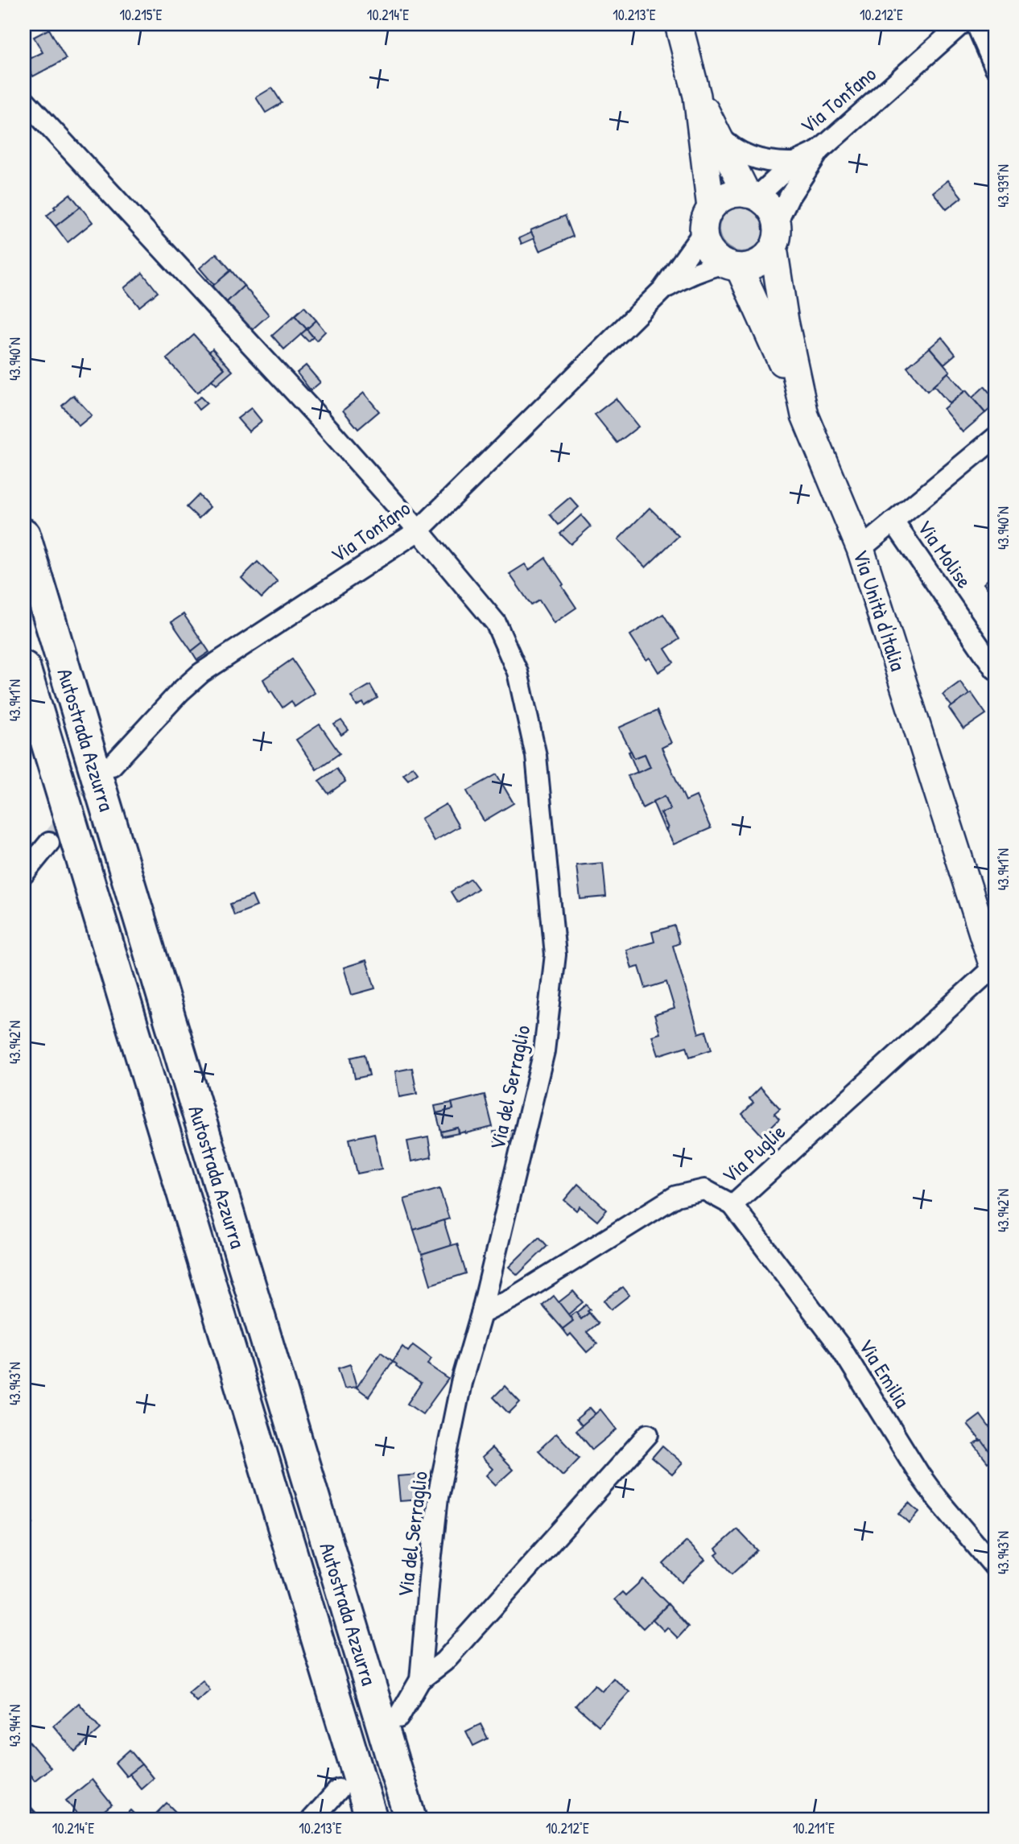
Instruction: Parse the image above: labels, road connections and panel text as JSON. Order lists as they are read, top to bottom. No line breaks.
{"streets":{"highway":["Autostrada Azzurra"],"main road":["Via Unità d'Italia"],"street":["Via Tonfano","Via Molise","Via del Serraglio","Via Puglie","Via Emilia"]},"crossings":[["Via Tonfano","Via Unità d'Italia"],["Via Tonfano","Via del Serraglio"],["Via Molise","Via Unità d'Italia"],["Via Unità d'Italia","Via Puglie"],["Via del Serraglio","Via Puglie"],["Via Puglie","Via Emilia"]],"coordinates":["10.215°E","10.214°E","10.213°E","10.212°E","43.939°N","43.940°N","43.941°N","43.942°N","43.943°N","43.944°N","10.211°E"]}
